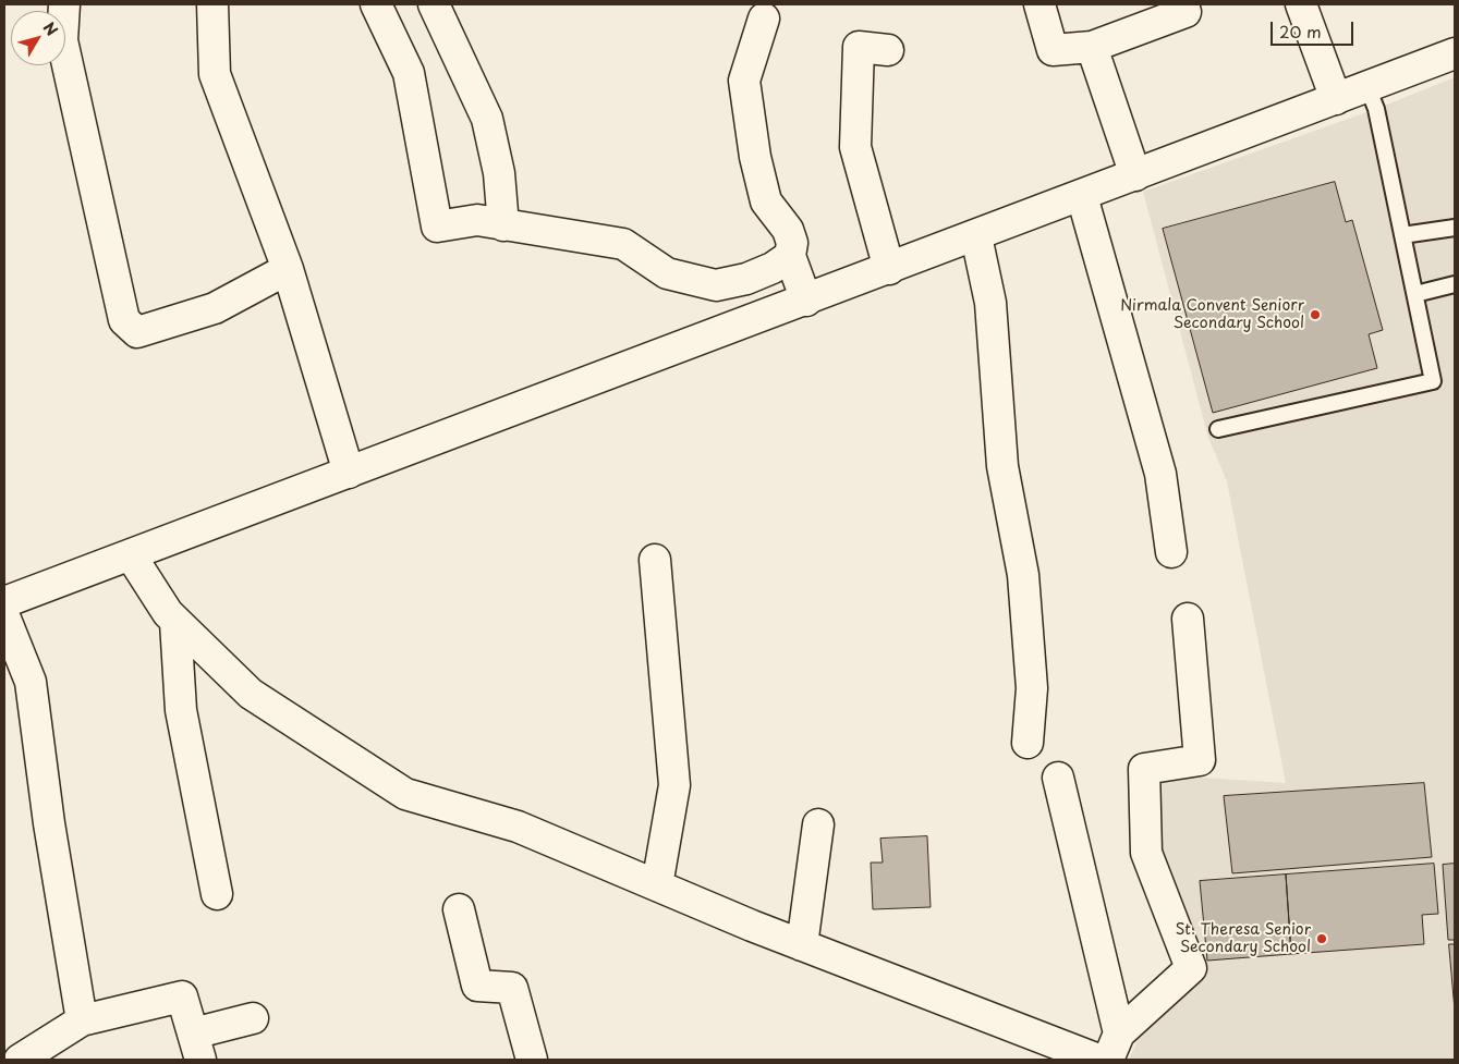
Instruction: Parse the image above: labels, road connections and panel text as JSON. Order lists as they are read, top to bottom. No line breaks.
{"places":["Nirmala Convent Seniorr Secondary School","St. Theresa Senior Secondary School"],"scale_bar":"20 m","north":"top right"}
